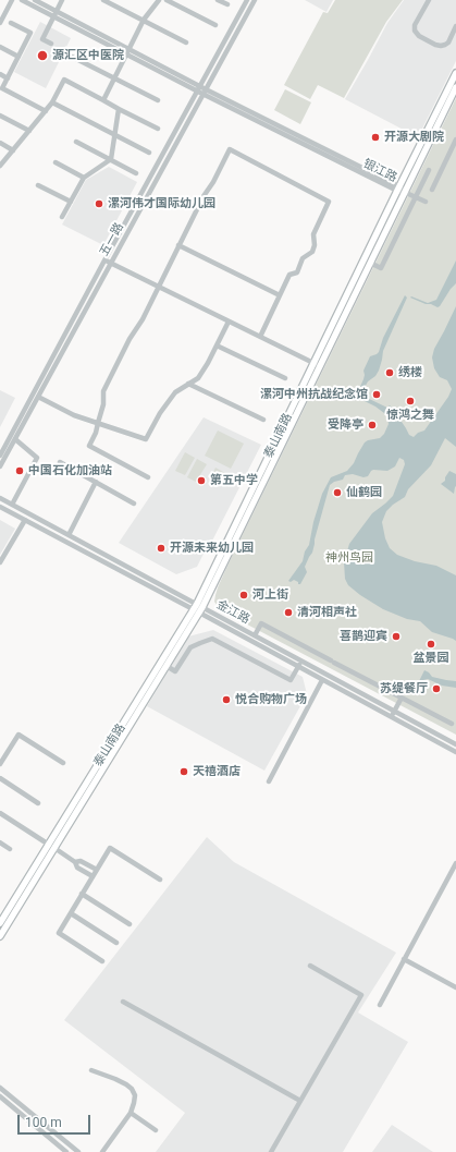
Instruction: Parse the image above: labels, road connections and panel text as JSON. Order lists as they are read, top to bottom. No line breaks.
{"streets":{"main road":["泰山南路"],"street":["银江路","五一路","金江路"]},"crossings":[["银江路","五一路"],["银江路","泰山南路"],["泰山南路","金江路"]],"parks":["神州鸟园"],"places":["源汇区中医院","开源大剧院","漯河伟才国际幼儿园","绣楼","漯河中州抗战纪念馆","惊鸿之舞","受降亭","中国石化加油站","第五中学","仙鹤园","开源未来幼儿园","河上街","清河相声社","喜鹊迎宾","盆景园","苏缇餐厅","悦合购物广场","天禧酒店"],"scale_bar":"100 m"}
